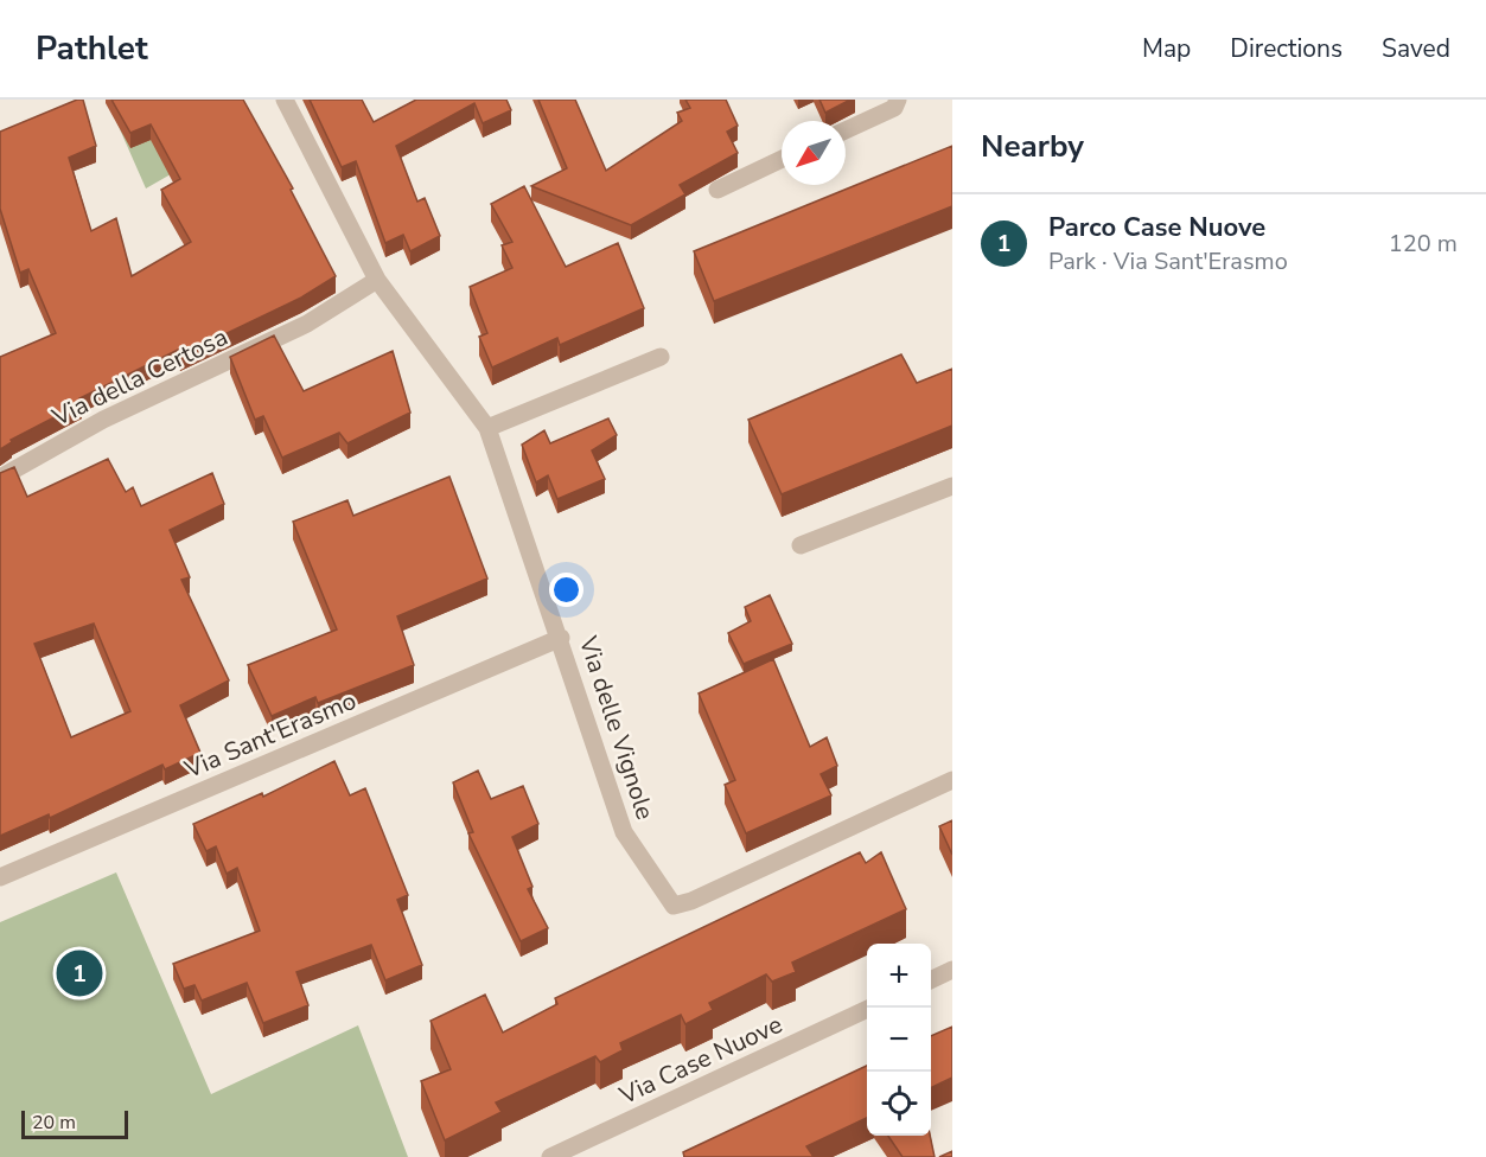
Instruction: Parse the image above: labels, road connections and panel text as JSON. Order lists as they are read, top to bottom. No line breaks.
{"streets":{"street":["Via della Certosa","Via delle Vignole","Via Sant'Erasmo","Via Case Nuove"]},"crossings":[["Via della Certosa","Via delle Vignole"],["Via delle Vignole","Via Sant'Erasmo"]],"scale_bar":"20 m","north":"bottom left","page":{"header":"Pathlet","nav":["Map","Directions","Saved"],"heading":"Nearby","list":[{"mark":"1","name":"Parco Case Nuove","note":"Park · Via Sant'Erasmo","value":"120 m"}],"map_buttons":["+","−"],"pins":"1","scale":"20 m"}}
